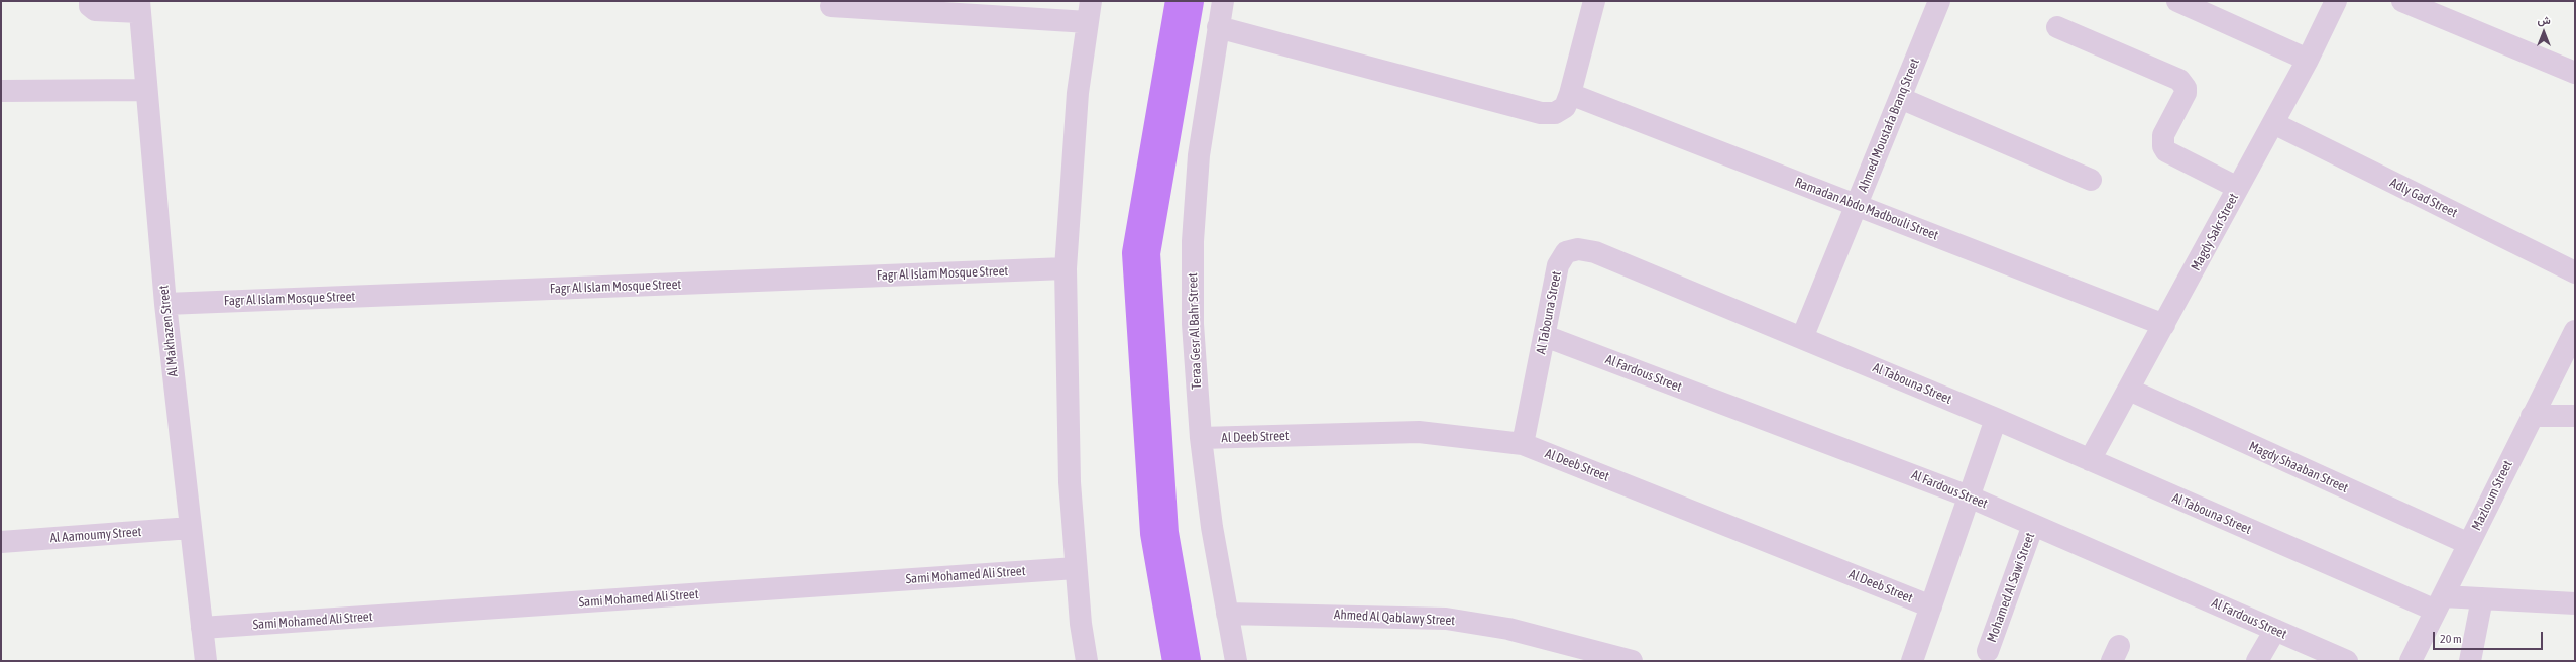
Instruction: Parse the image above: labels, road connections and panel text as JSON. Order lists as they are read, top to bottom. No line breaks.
{"streets":{"street":["Ahmed Moustafa Branq Street","Adly Gad Street","Ramadan Abdo Madbouli Street","Magdy Sakr Street","Fagr Al Islam Mosque Street","Al Tabouna Street","Al Makhazen Street","Teraa Gesr Al Bahr Street","Al Fardous Street","Al Deeb Street","Magdy Shaaban Street","Mazloum Street","Al Aamoumy Street","Sami Mohamed Ali Street","Mohamed Al Sawi Street","Ahmed Al Qablawy Street"]},"crossings":[["Ahmed Moustafa Branq Street","Ramadan Abdo Madbouli Street"],["Ahmed Moustafa Branq Street","Al Tabouna Street"],["Adly Gad Street","Magdy Sakr Street"],["Ramadan Abdo Madbouli Street","Magdy Sakr Street"],["Magdy Sakr Street","Al Tabouna Street"],["Magdy Sakr Street","Magdy Shaaban Street"],["Fagr Al Islam Mosque Street","Al Makhazen Street"],["Al Tabouna Street","Al Fardous Street"],["Al Tabouna Street","Al Deeb Street"],["Al Tabouna Street","Mazloum Street"],["Al Makhazen Street","Al Aamoumy Street"],["Al Makhazen Street","Sami Mohamed Ali Street"],["Teraa Gesr Al Bahr Street","Al Deeb Street"],["Teraa Gesr Al Bahr Street","Ahmed Al Qablawy Street"],["Al Fardous Street","Mohamed Al Sawi Street"],["Magdy Shaaban Street","Mazloum Street"]],"scale_bar":"20 m","north":"top"}
